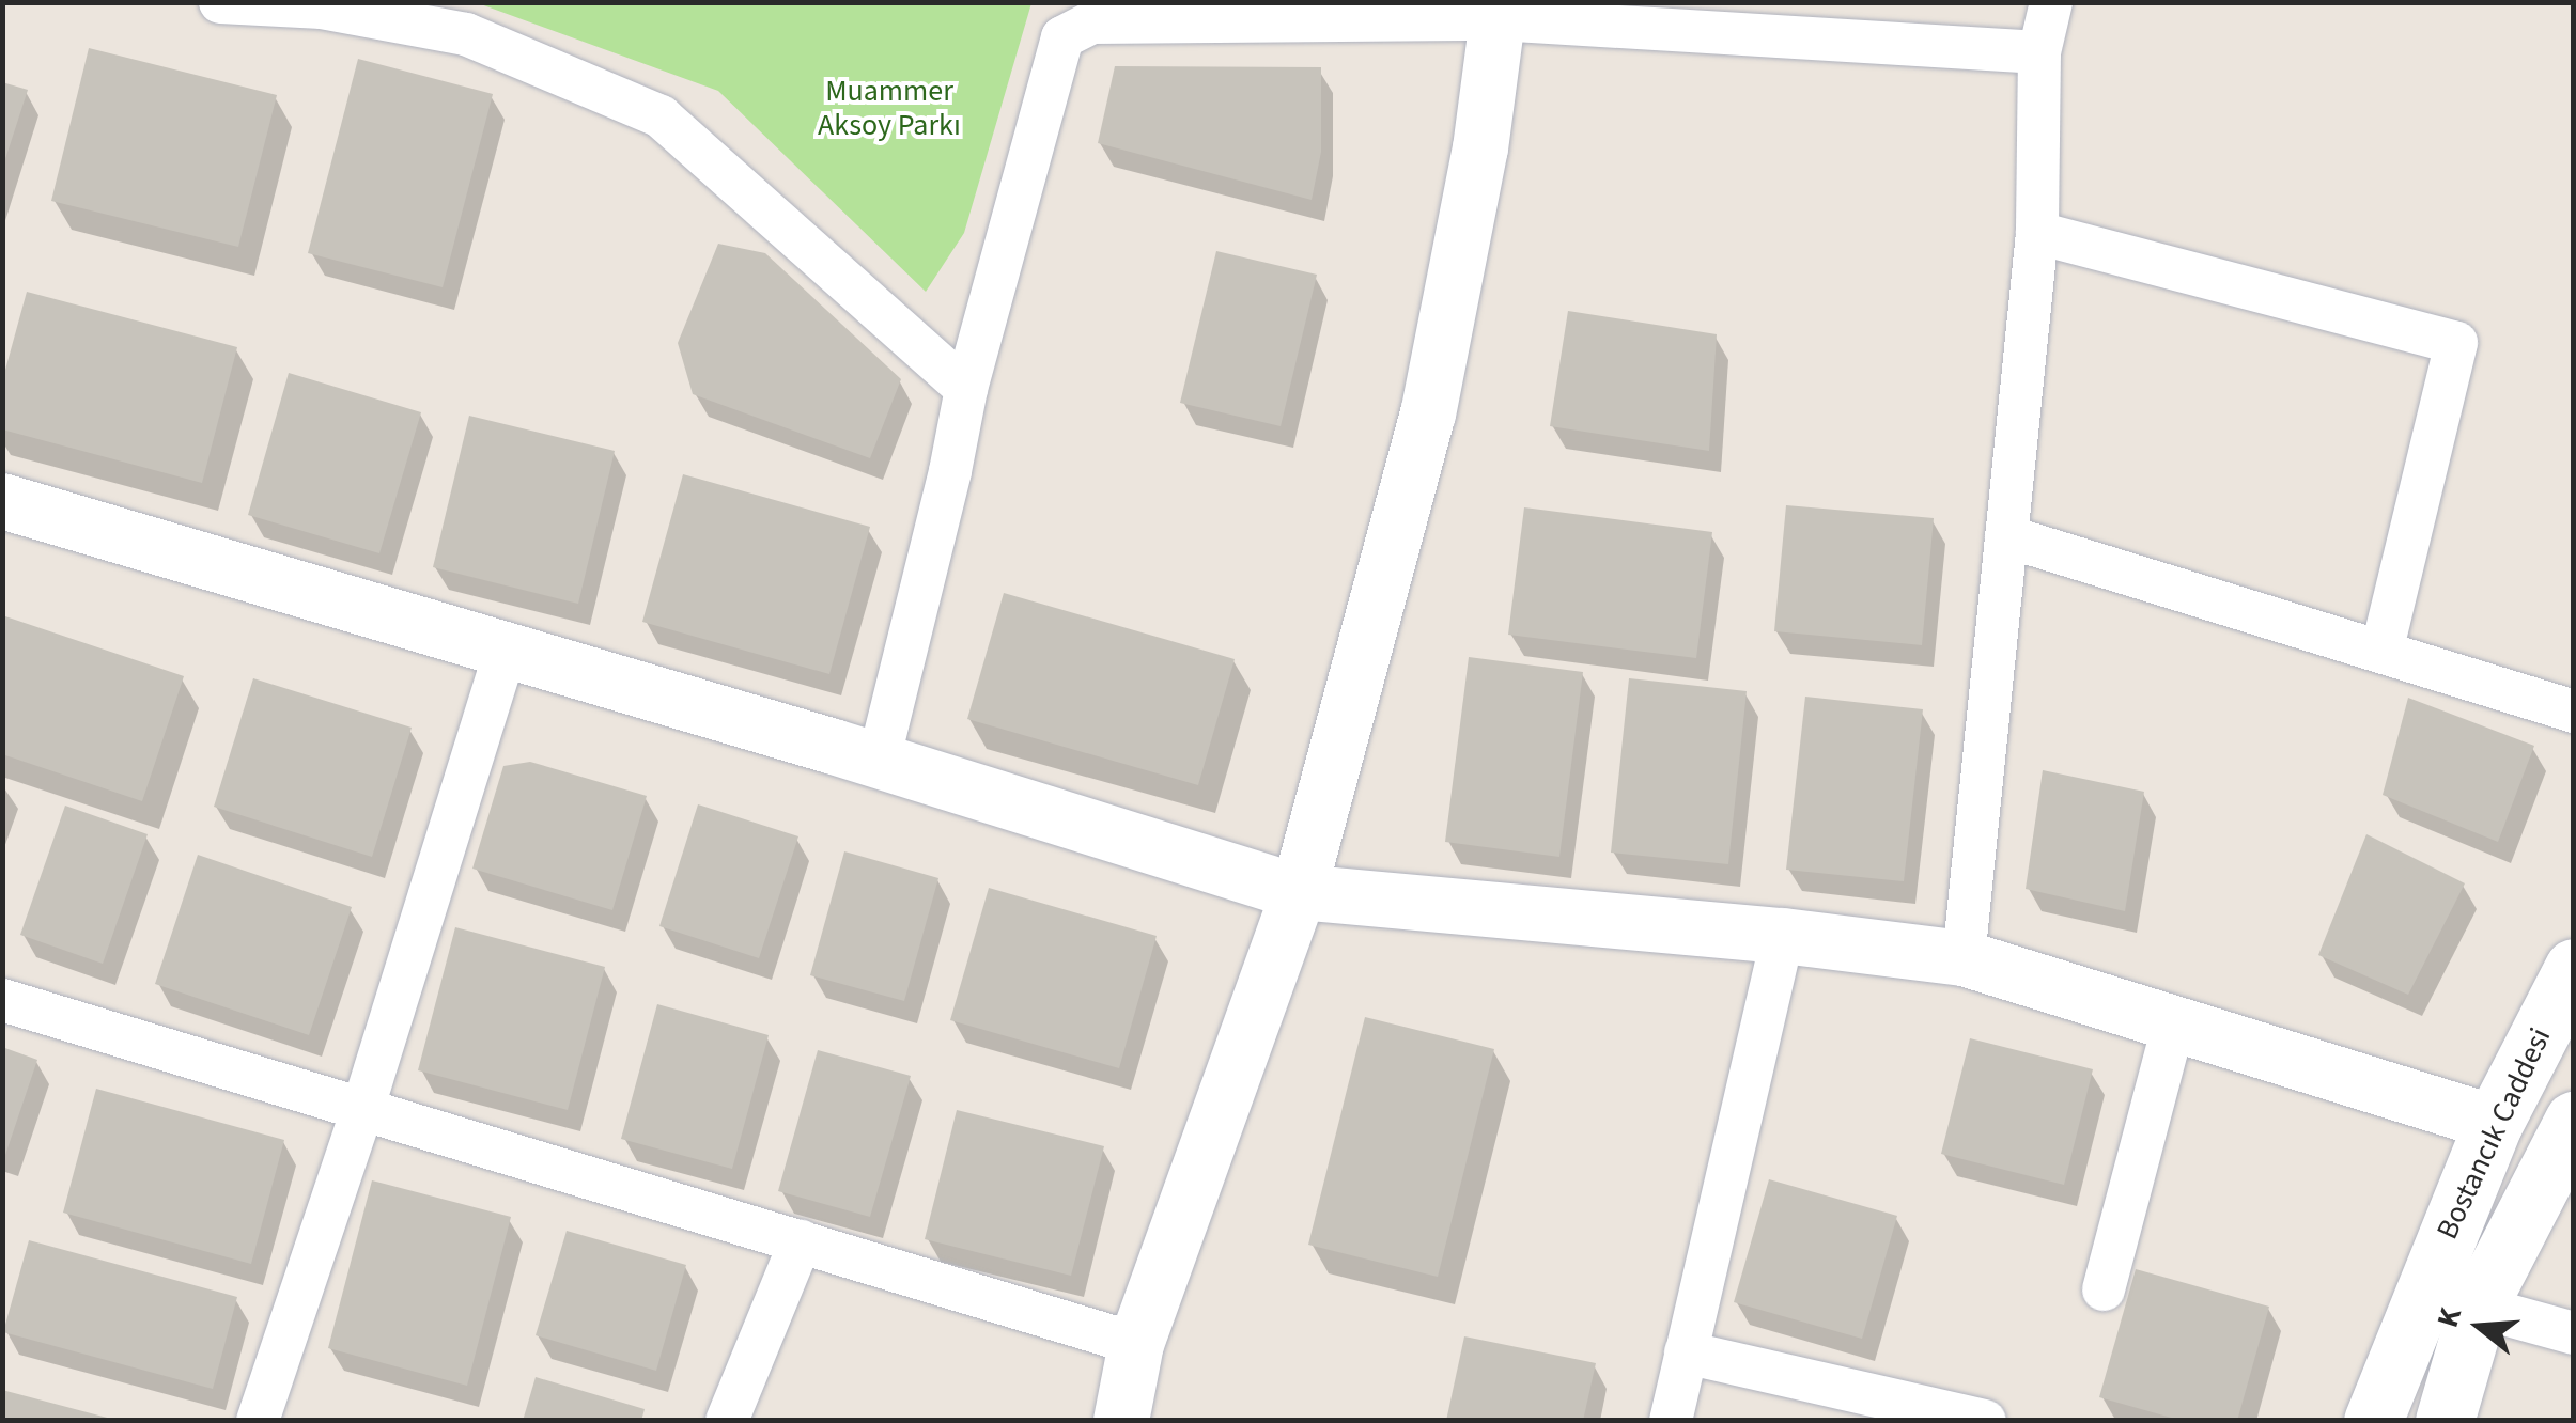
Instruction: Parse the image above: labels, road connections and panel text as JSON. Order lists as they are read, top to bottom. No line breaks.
{"streets":{"main road":["Bostancık Caddesi"]},"parks":["Muammer Aksoy Parkı"],"north":"left"}
